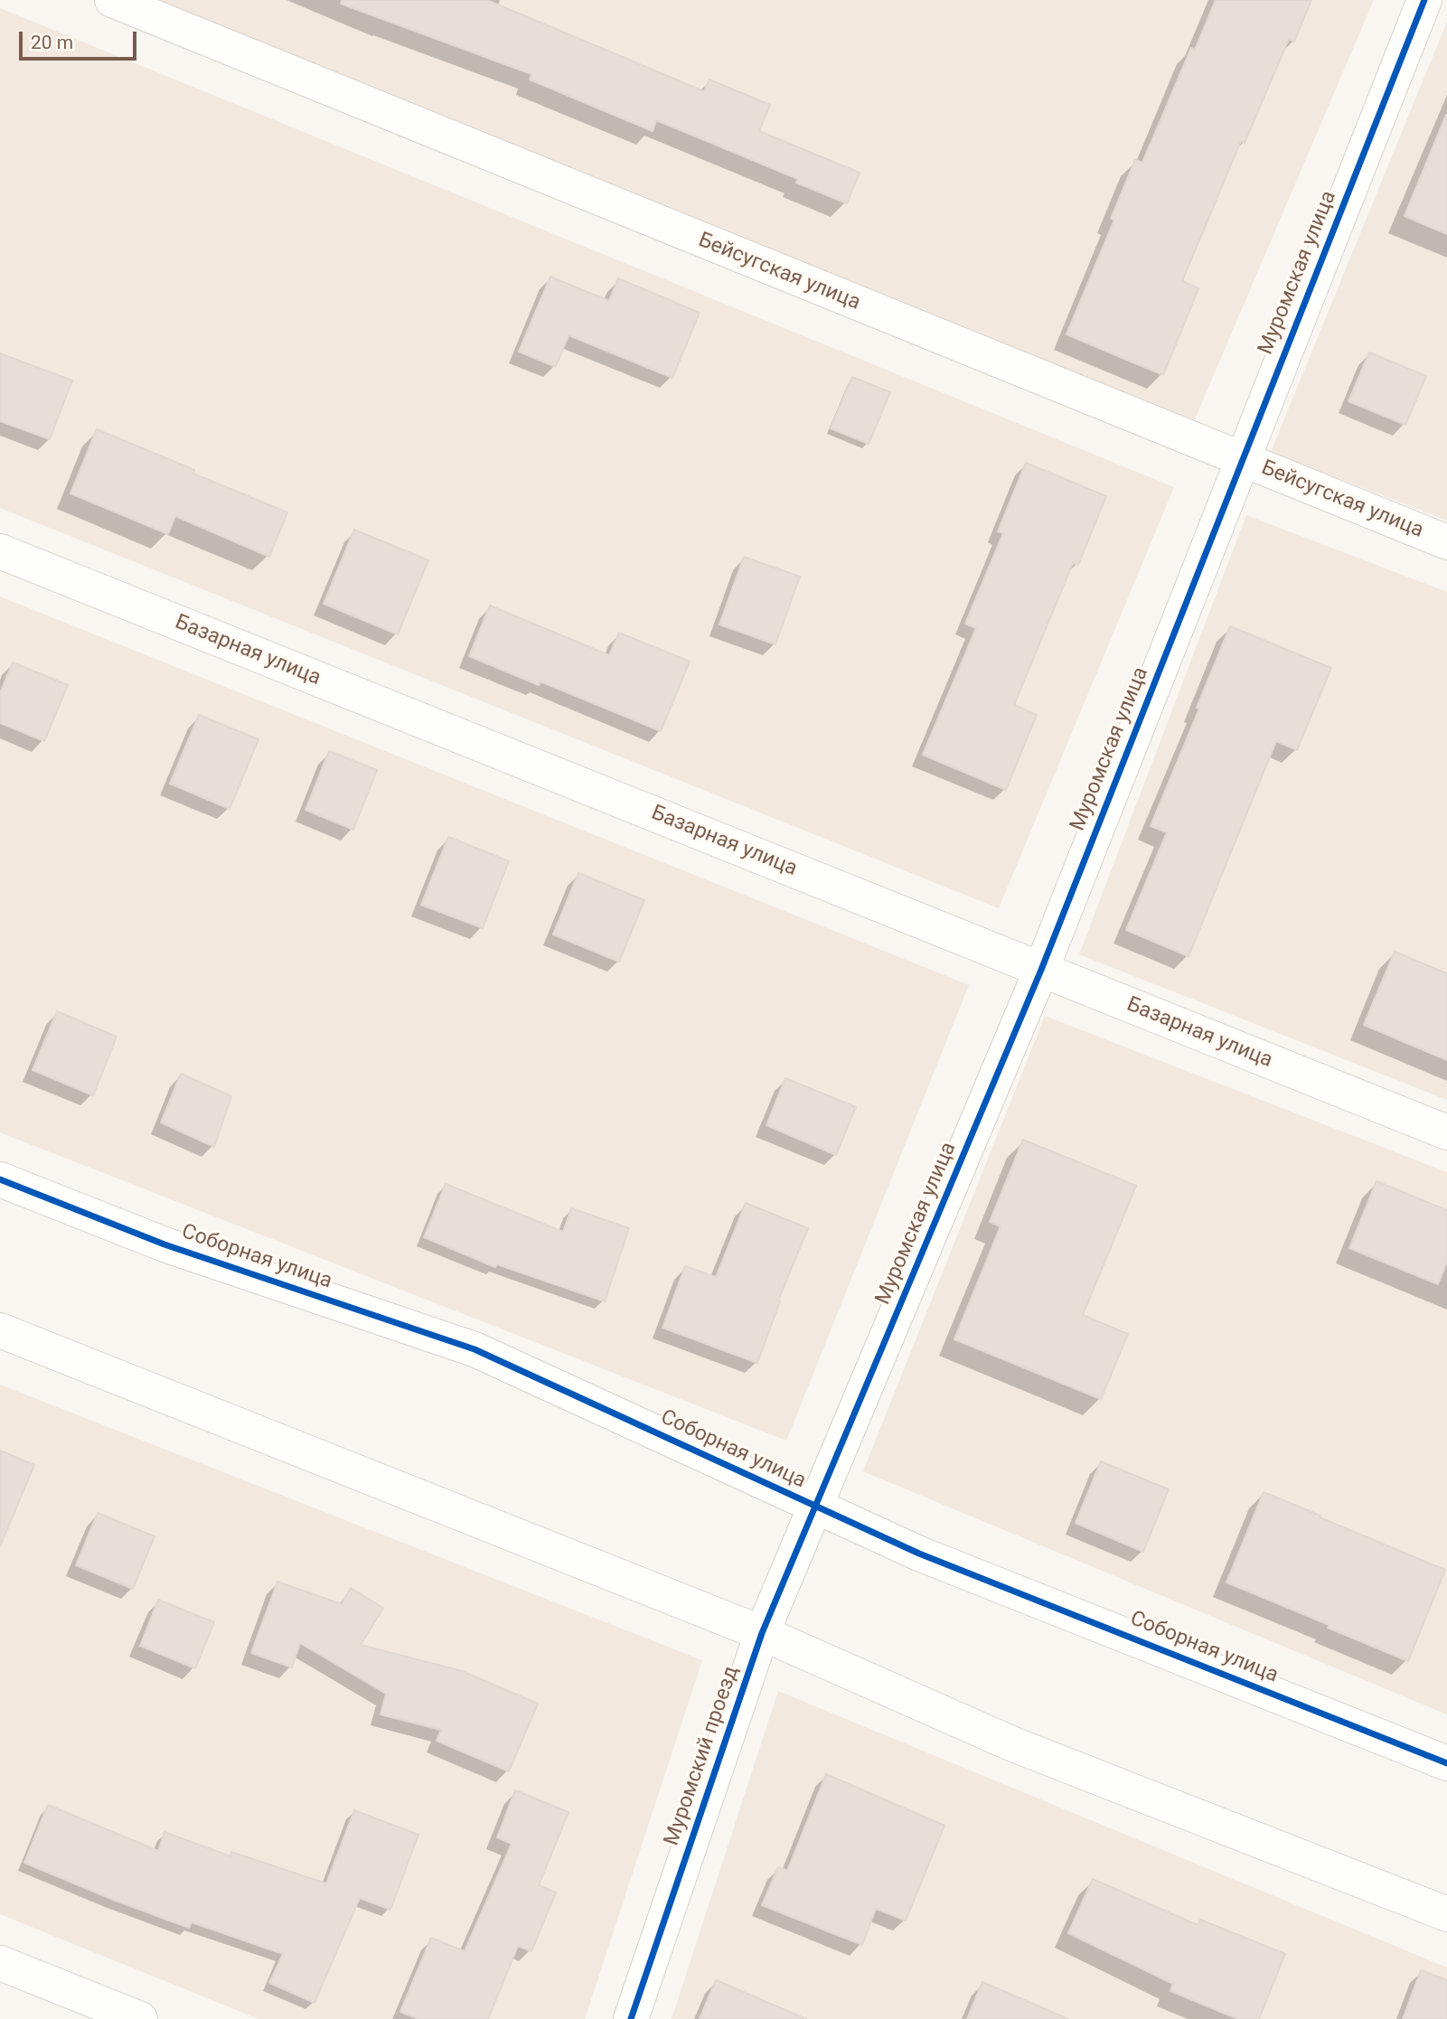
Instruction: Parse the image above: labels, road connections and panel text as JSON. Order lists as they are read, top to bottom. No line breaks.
{"streets":{"street":["Бейсугская улица","Муромская улица","Базарная улица","Соборная улица","Муромский проезд"]},"crossings":[["Бейсугская улица","Муромская улица"],["Муромская улица","Базарная улица"],["Муромская улица","Соборная улица"],["Муромская улица","Муромский проезд"],["Соборная улица","Муромский проезд"]],"scale_bar":"20 m"}
